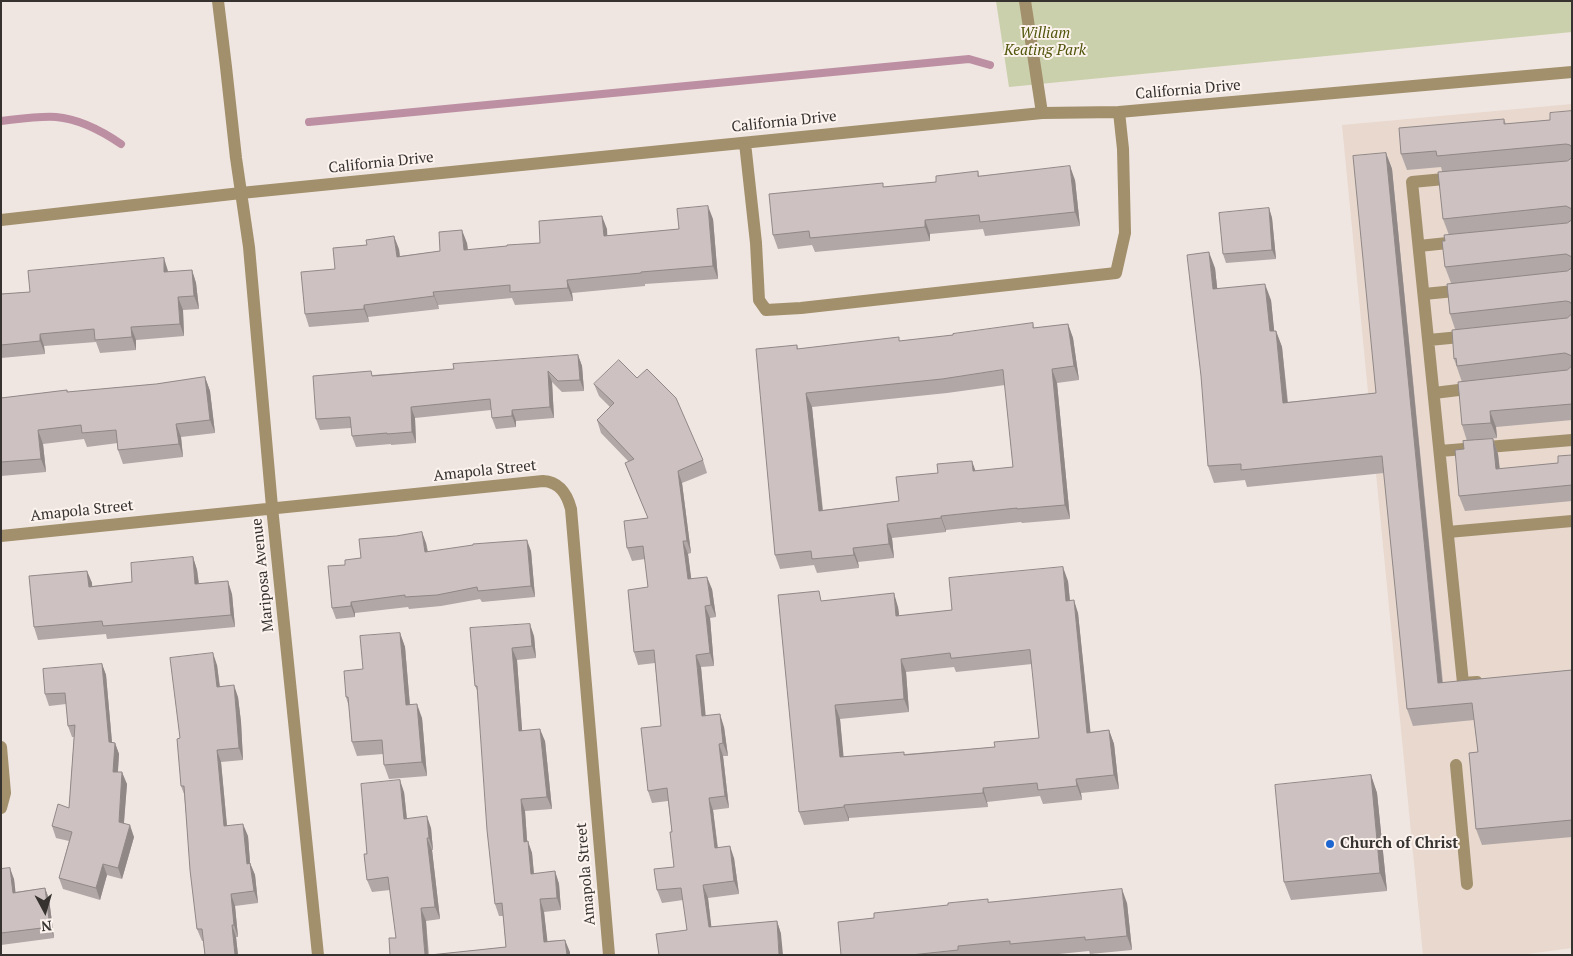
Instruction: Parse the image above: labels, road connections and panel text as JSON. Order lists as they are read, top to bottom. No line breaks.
{"streets":{"street":["California Drive","Amapola Street","Mariposa Avenue"]},"crossings":[["California Drive","Mariposa Avenue"],["Amapola Street","Mariposa Avenue"]],"parks":["William Keating Park"],"places":["Church of Christ"],"north":"bottom"}
